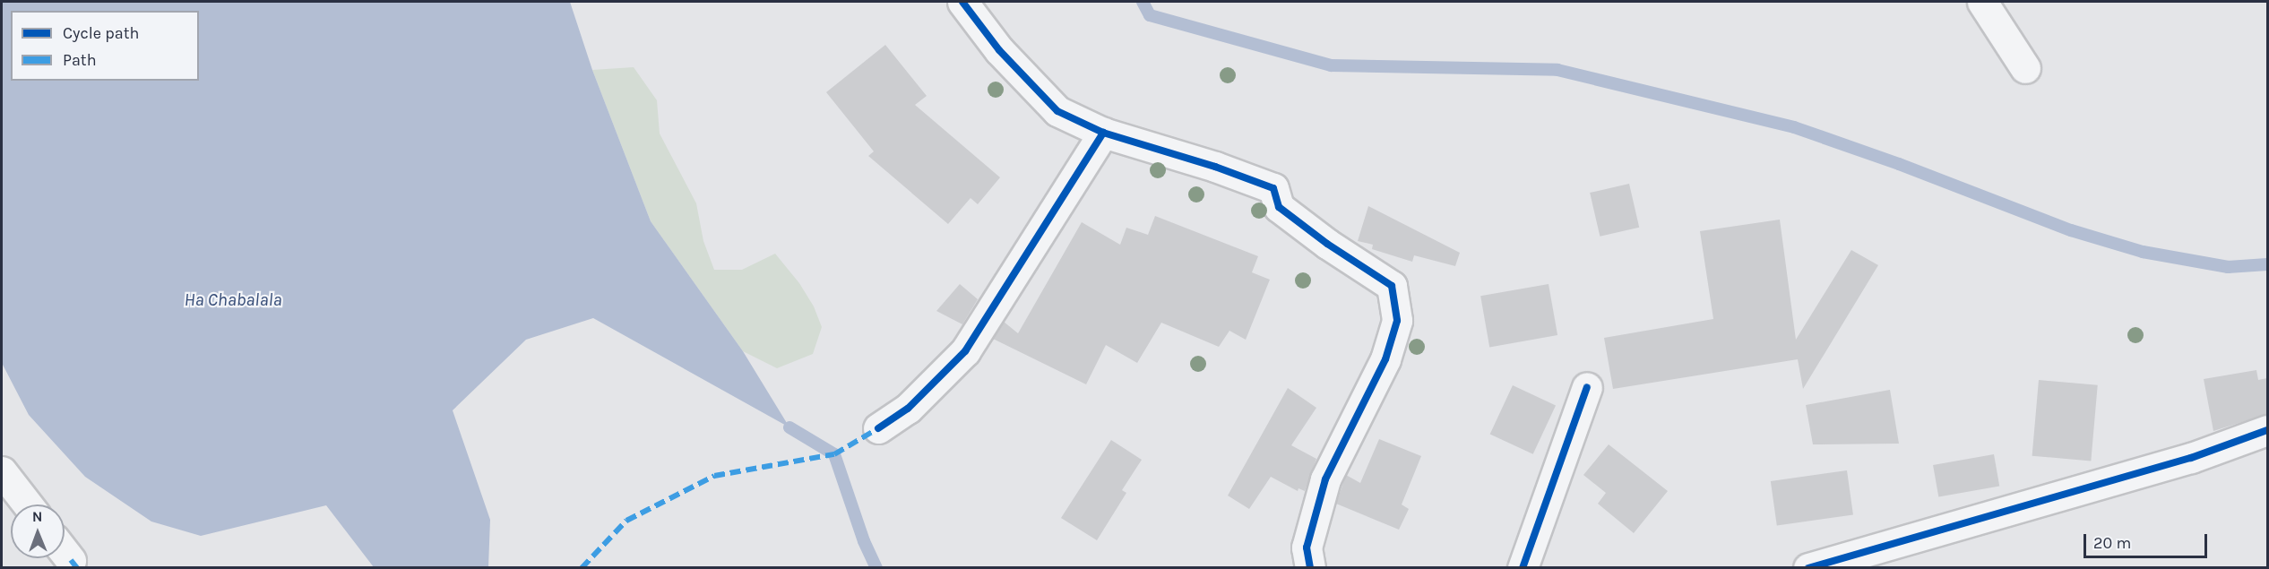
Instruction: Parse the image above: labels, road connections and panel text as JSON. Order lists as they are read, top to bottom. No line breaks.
{"water":["Ha Chabalala"],"legend":["Cycle path","Path"],"scale_bar":"20 m","north":"top"}
